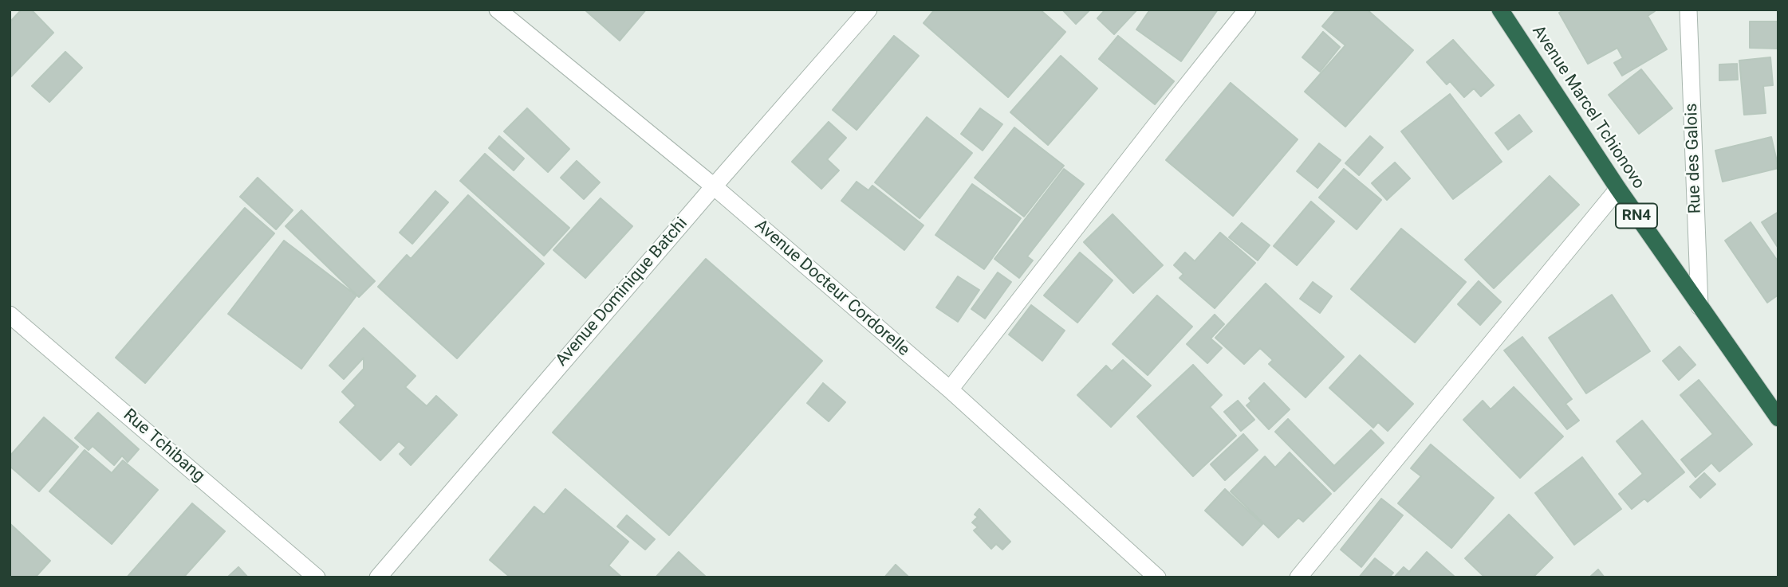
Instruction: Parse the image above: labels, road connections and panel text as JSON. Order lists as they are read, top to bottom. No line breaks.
{"streets":{"highway":["Avenue Marcel Tchionovo","RN4"],"street":["Rue des Galois","Avenue Docteur Cordorelle","Avenue Dominique Batchi","Rue Tchibang"]},"crossings":[["Avenue Marcel Tchionovo","Rue des Galois"],["Avenue Docteur Cordorelle","Avenue Dominique Batchi"]]}
